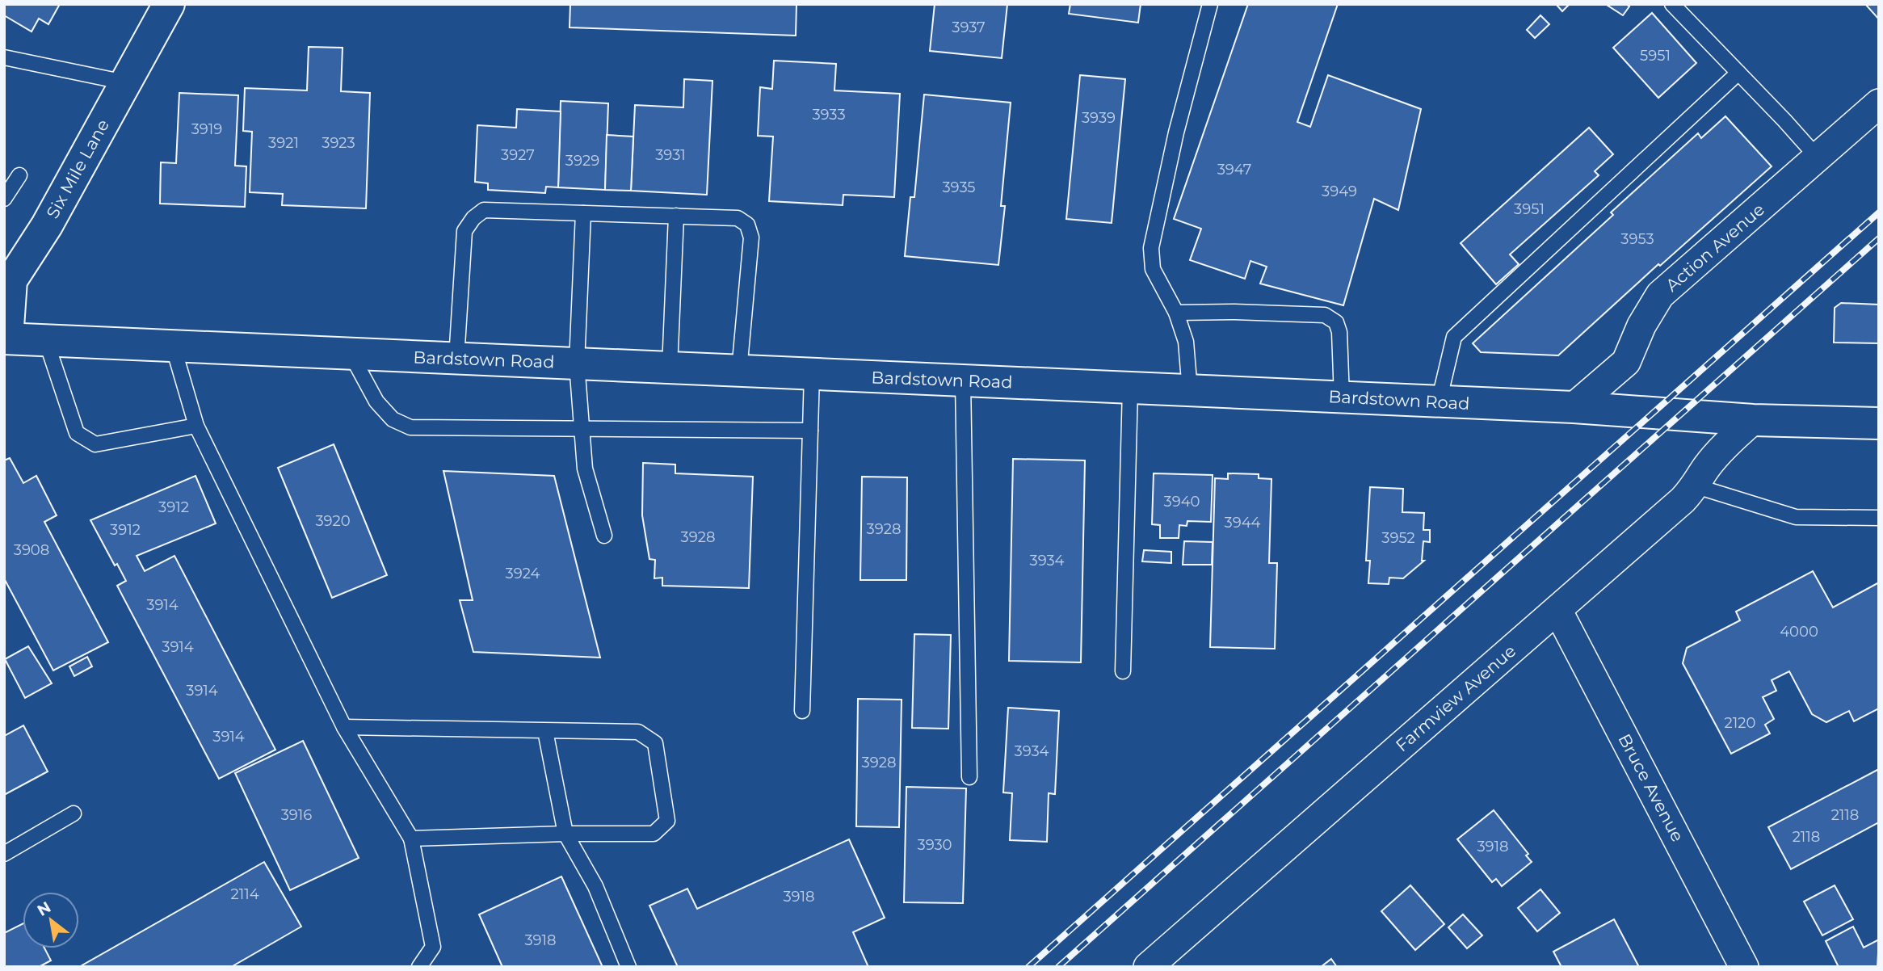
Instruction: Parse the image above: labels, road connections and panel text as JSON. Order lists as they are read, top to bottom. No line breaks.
{"streets":{"main road":["Six Mile Lane","Bardstown Road"],"street":["Action Avenue","Farmview Avenue","Bruce Avenue"]},"crossings":[["Six Mile Lane","Bardstown Road"],["Action Avenue","Bardstown Road"],["Bardstown Road","Farmview Avenue"],["Farmview Avenue","Bruce Avenue"]],"house_numbers":["3937","5951","3933","3939","3919","3921","3923","3927","3931","3929","3947","3935","3949","3951","3953","3940","3912","3920","3944","3928","3912","3928","3952","3908","3934","3924","3914","4000","3914","3914","2120","3914","3934","3928","3916","2118","2118","3930","3918","2114","3918","3918"],"north":"top left"}
